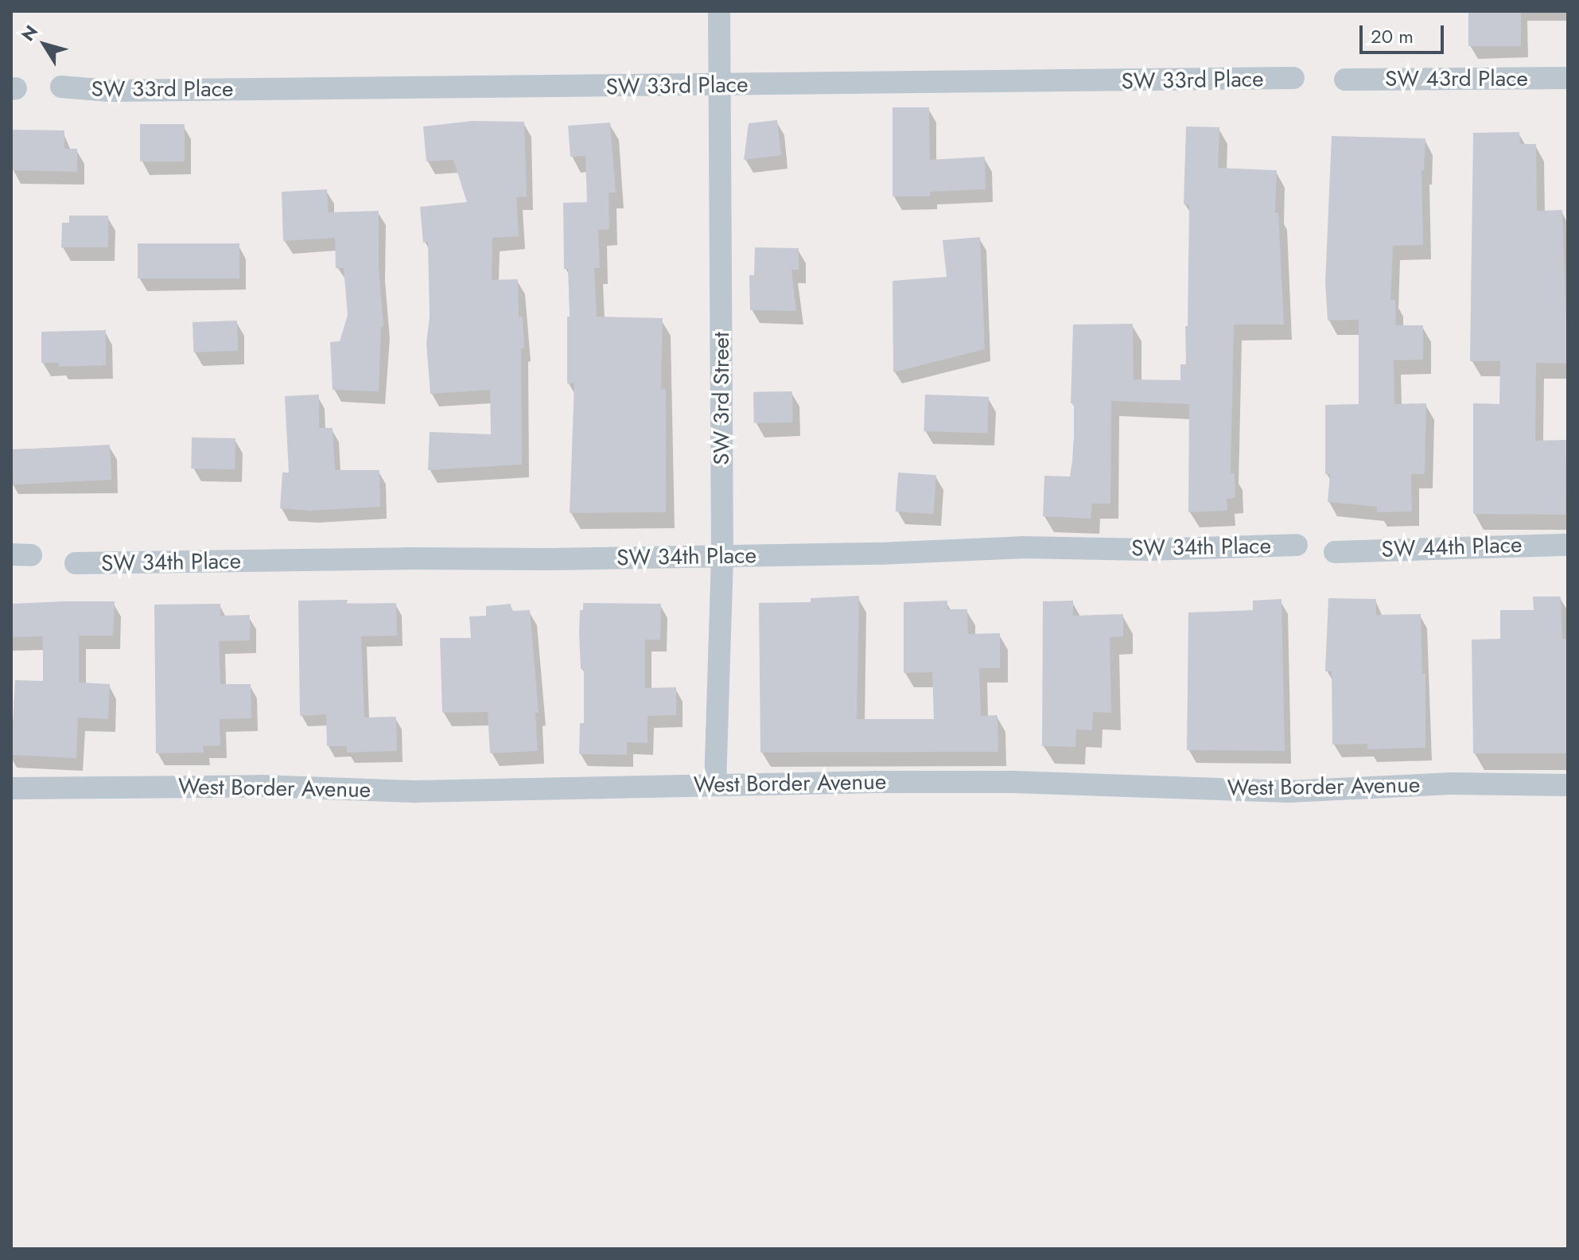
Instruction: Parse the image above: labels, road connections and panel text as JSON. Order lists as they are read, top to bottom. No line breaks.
{"streets":{"street":["SW 43rd Place","SW 33rd Place","SW 3rd Street","SW 34th Place","SW 44th Place","West Border Avenue"]},"crossings":[["SW 33rd Place","SW 3rd Street"],["SW 3rd Street","SW 34th Place"],["SW 3rd Street","West Border Avenue"]],"scale_bar":"20 m","north":"top left"}
